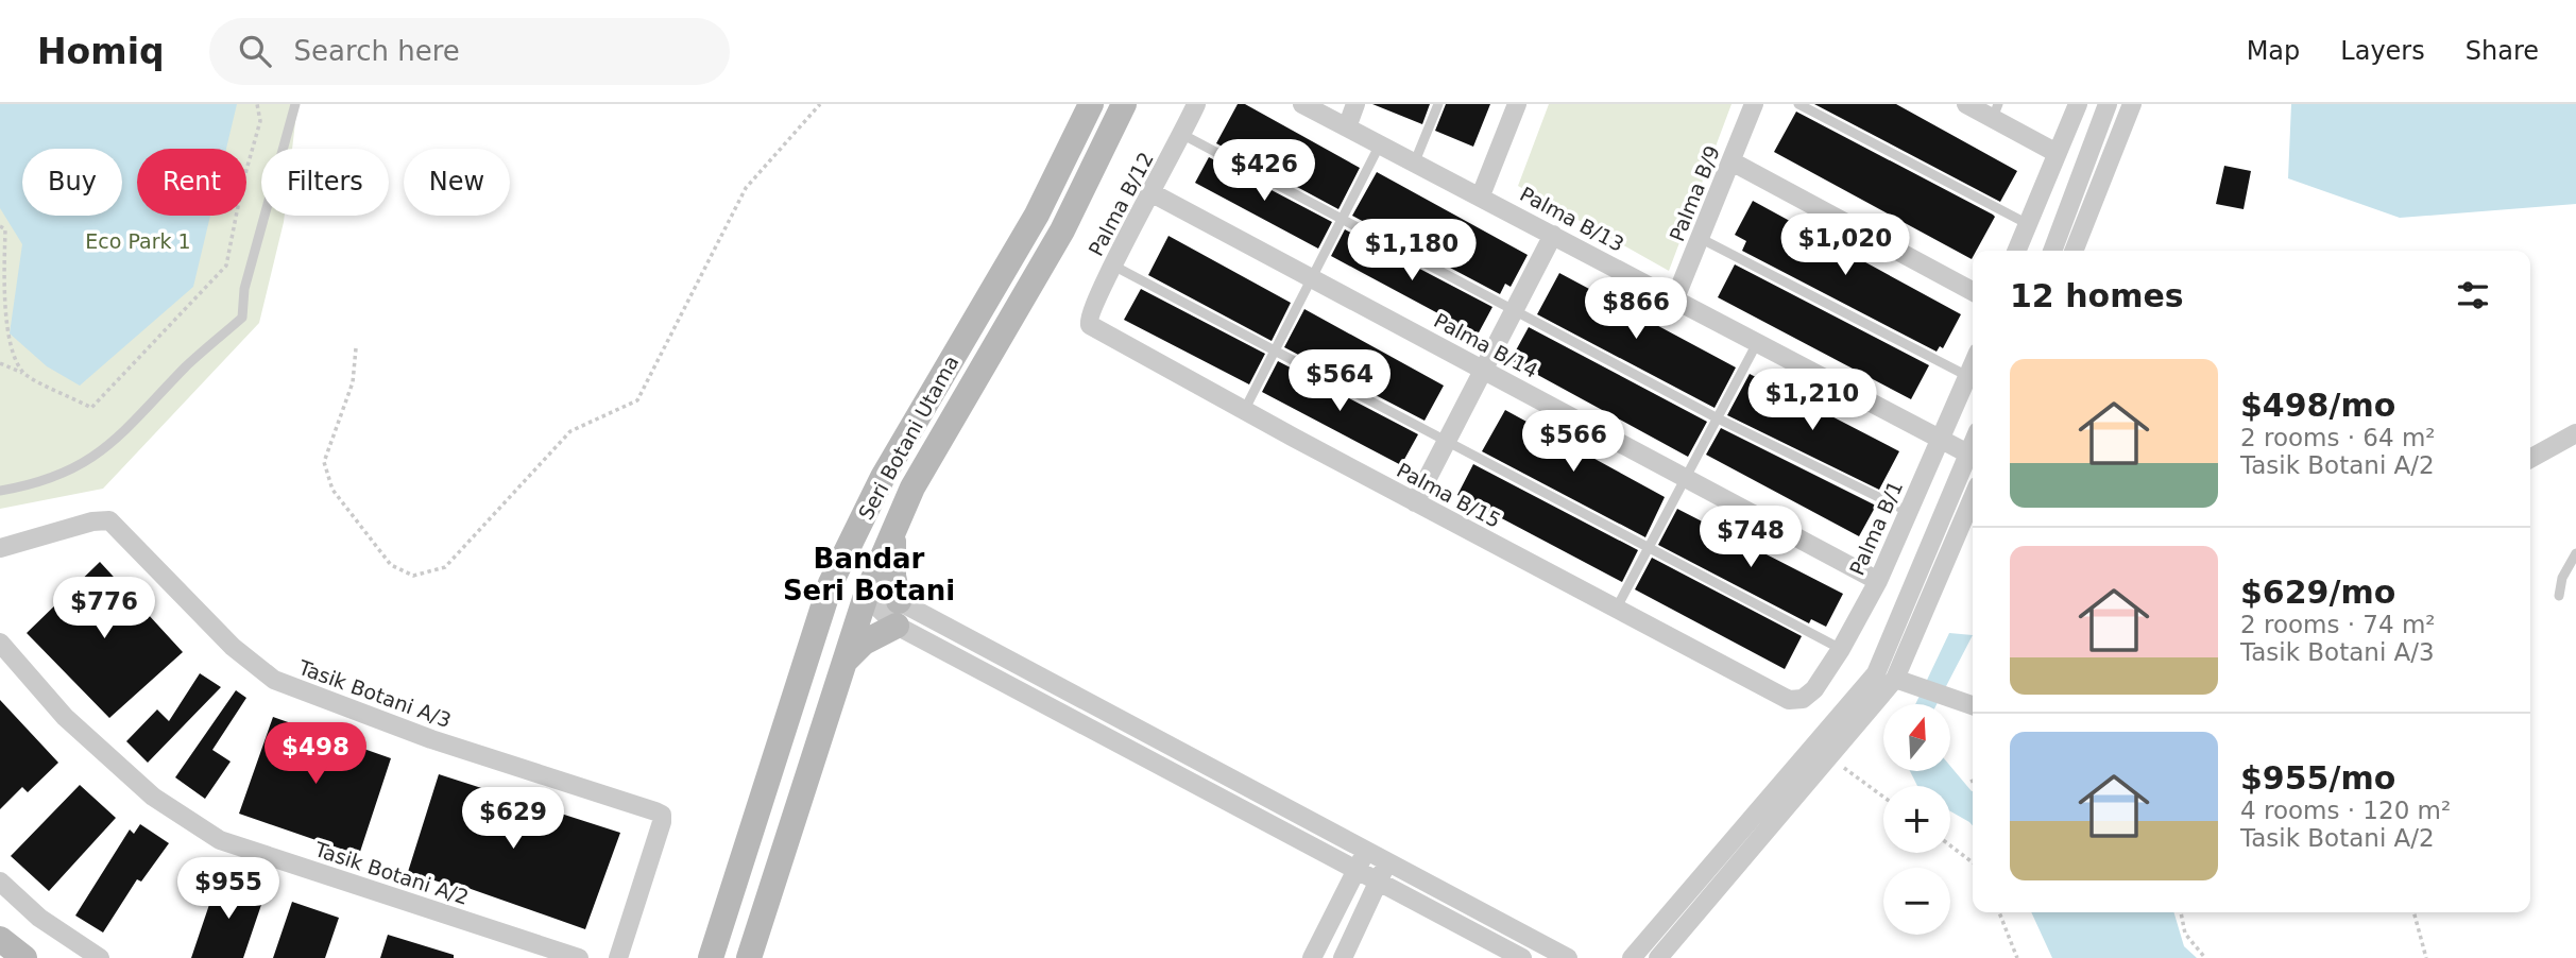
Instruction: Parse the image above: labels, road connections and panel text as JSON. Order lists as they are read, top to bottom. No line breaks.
{"streets":{"main road":["Seri Botani Utama"],"street":["Palma B/9","Palma B/12","Palma B/13","Palma B/14","Palma B/15","Palma B/1","Tasik Botani A/3","Tasik Botani A/2"]},"crossings":[["Palma B/9","Palma B/13"],["Palma B/12","Palma B/14"],["Palma B/12","Palma B/15"],["Palma B/13","Palma B/1"],["Palma B/14","Palma B/1"],["Palma B/15","Palma B/1"]],"districts":["Bandar Seri Botani"],"parks":["Eco Park 1"],"north":"top","page":{"header":"Homiq","search":"Search here","nav":["Map","Layers","Share"],"price":["$426","$1,020","$1,180","$866","$564","$1,210","$566","$748","$776","$498","$629","$955"],"chip":["Buy","Rent","Filters","New"],"heading":"12 homes","list":[{"name":"$498/mo","note":"2 rooms · 64 m² · Tasik Botani A/2"},{"name":"$629/mo","note":"2 rooms · 74 m² · Tasik Botani A/3"},{"name":"$955/mo","note":"4 rooms · 120 m² · Tasik Botani A/2"}],"map_buttons":["+","−"]}}
